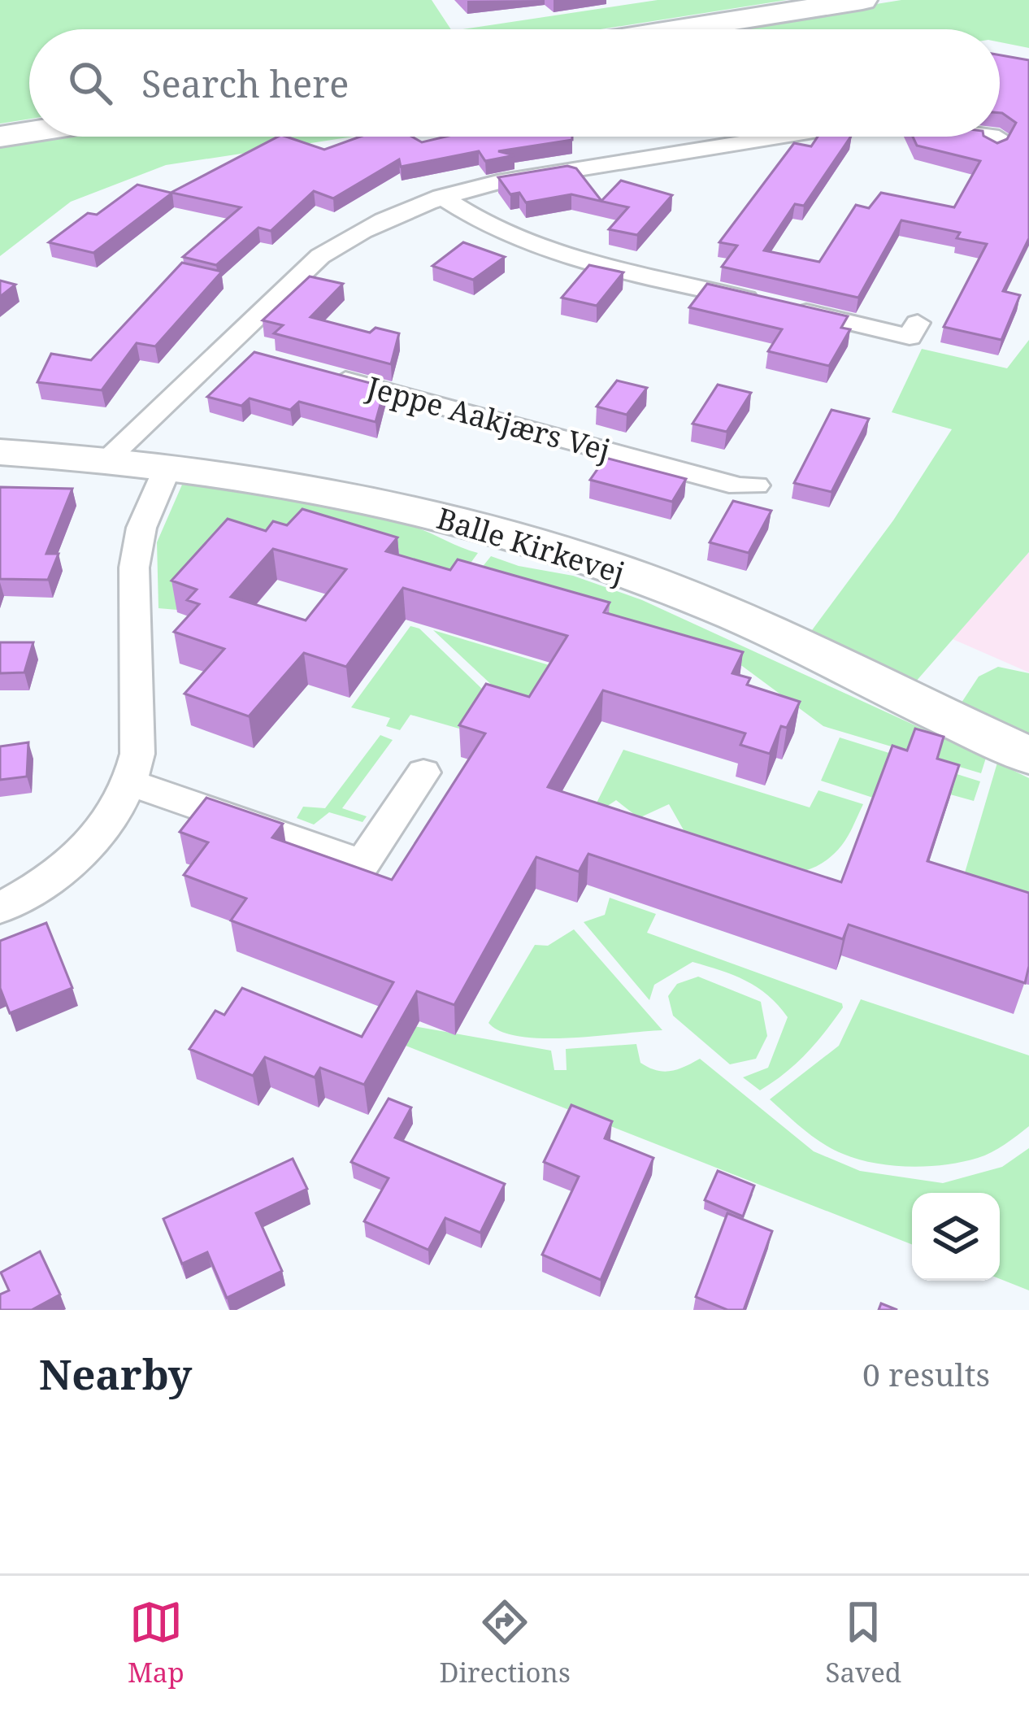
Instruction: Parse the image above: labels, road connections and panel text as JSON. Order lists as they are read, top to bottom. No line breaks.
{"streets":{"street":["Jeppe Aakjærs Vej","Balle Kirkevej"]},"page":{"search":"Search here","heading":["Nearby","0 results"],"nav":["Map","Directions","Saved"]}}
